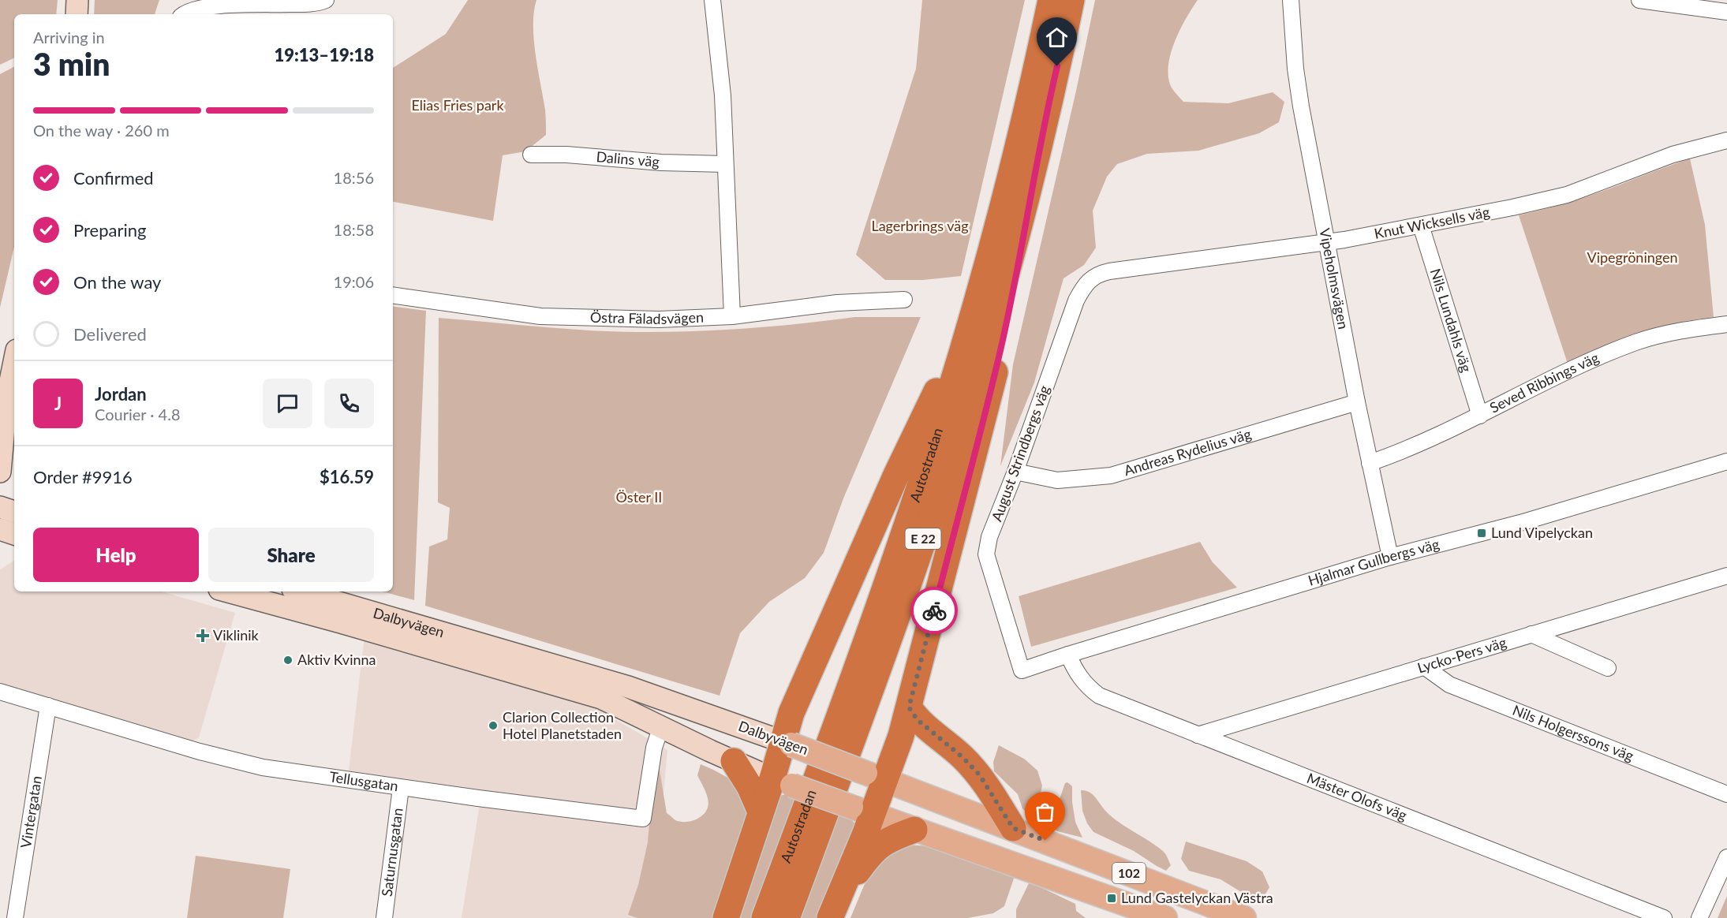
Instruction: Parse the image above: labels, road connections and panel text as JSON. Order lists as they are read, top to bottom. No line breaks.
{"streets":{"highway":["Autostradan","E 22"],"main road":["Dalbyvägen","102"],"street":["Dalins väg","Knut Wicksells väg","Vipeholmsvägen","Östra Fäladsvägen","Nils Lundahls väg","Seved Ribbings väg","Andreas Rydelius väg","August Strindbergs väg","Hjalmar Gullbergs väg","Lycko-Pers väg","Nils Holgerssons väg","Tellusgatan","Mäster Olofs väg","Vintergatan","Saturnusgatan"]},"crossings":[["Knut Wicksells väg","Vipeholmsvägen"],["Knut Wicksells väg","Nils Lundahls väg"],["Knut Wicksells väg","August Strindbergs väg"],["Vipeholmsvägen","Seved Ribbings väg"],["Vipeholmsvägen","Andreas Rydelius väg"],["Vipeholmsvägen","Hjalmar Gullbergs väg"],["Nils Lundahls väg","Seved Ribbings väg"],["Andreas Rydelius väg","August Strindbergs väg"],["August Strindbergs väg","Hjalmar Gullbergs väg"],["Hjalmar Gullbergs väg","Mäster Olofs väg"],["Dalbyvägen","Tellusgatan"],["Lycko-Pers väg","Nils Holgerssons väg"],["Lycko-Pers väg","Mäster Olofs väg"],["Tellusgatan","Vintergatan"],["Tellusgatan","Saturnusgatan"]],"parks":["Elias Fries park","Lagerbrings väg","Vipegröningen","Öster II"],"places":{"transit":["Lund Vipelyckan","Lund Gastelyckan Västra"],"health":["Viklinik"],"other":["Aktiv Kvinna","Clarion Collection Hotel Planetstaden"]},"page":{"heading":["3 min","Arriving in","19:13–19:18"],"panel":["Jordan","Courier · 4.8","Order #9916","$16.59"],"bar":"On the way · 260 m","list":[["Confirmed","18:56"],["Preparing","18:58"],["On the way","19:06"],"Delivered"],"round":"J","buttons":["Help","Share"]}}
